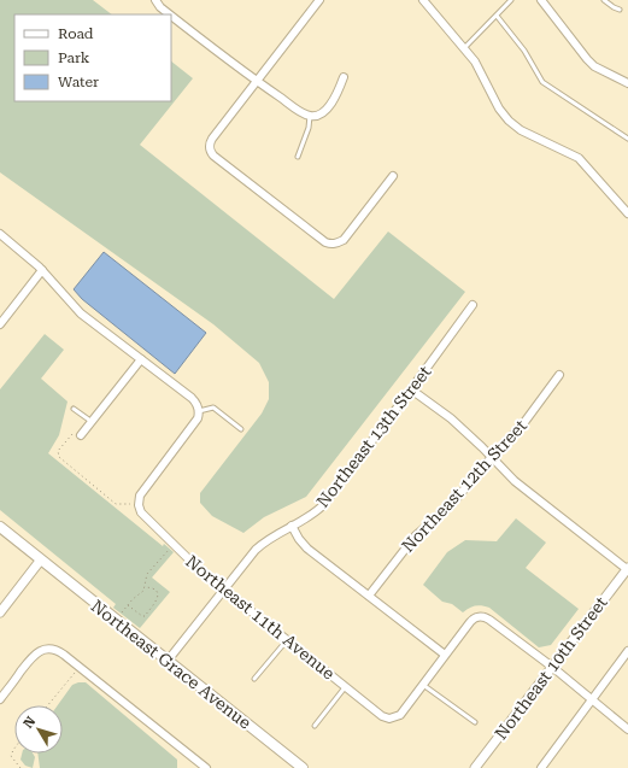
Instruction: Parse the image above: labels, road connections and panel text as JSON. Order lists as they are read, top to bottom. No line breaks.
{"streets":{"main road":["Northeast Grace Avenue"],"street":["Northeast 13th Street","Northeast 12th Street","Northeast 11th Avenue","Northeast 10th Street"]},"crossings":[["Northeast 13th Street","Northeast 11th Avenue"],["Northeast 13th Street","Northeast Grace Avenue"]],"legend":["Road","Park","Water"],"north":"top left"}
